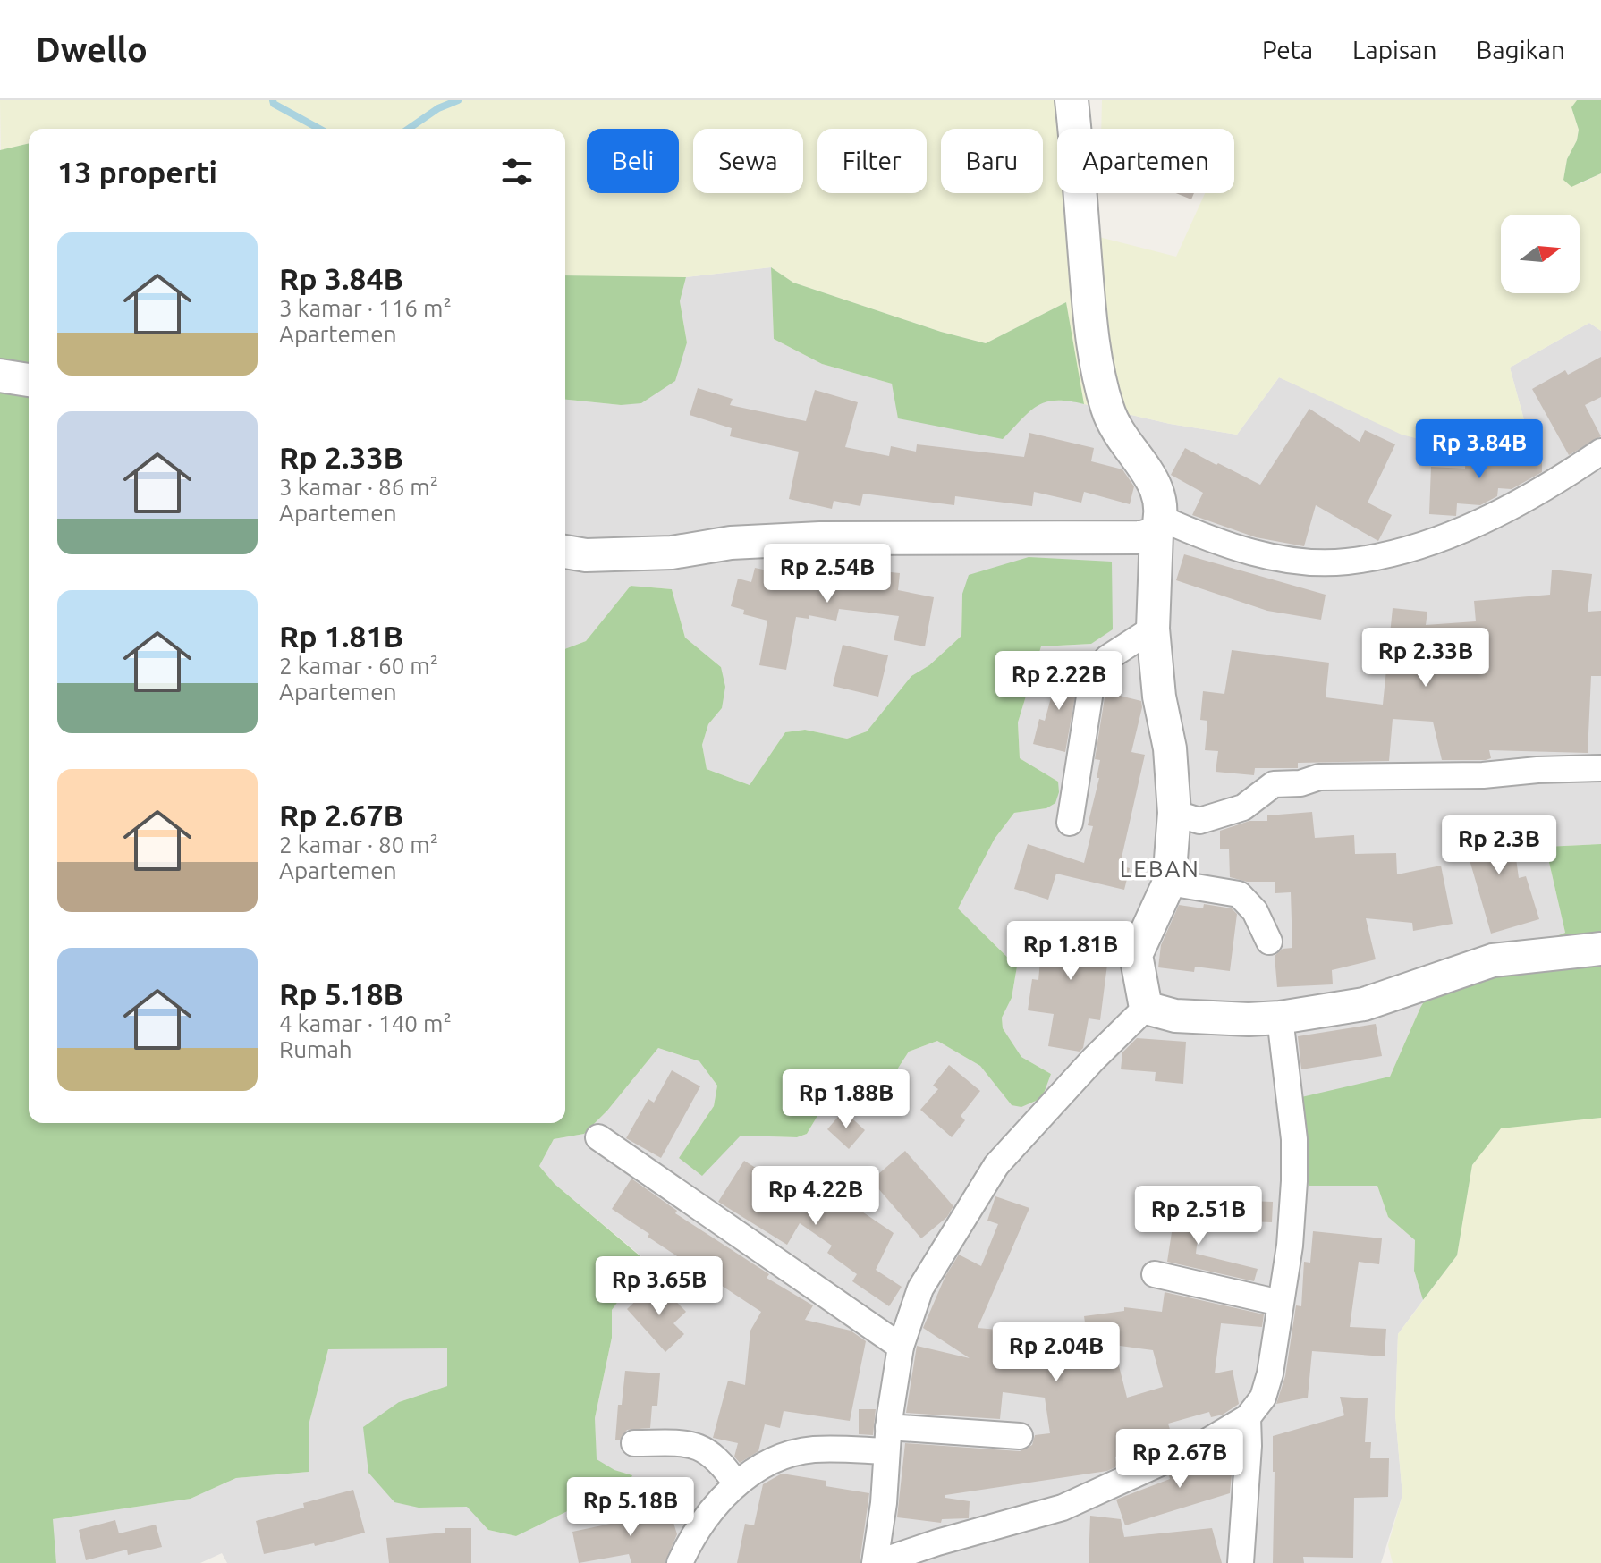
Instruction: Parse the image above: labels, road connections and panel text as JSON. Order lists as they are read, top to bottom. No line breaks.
{"districts":["LEBAN"],"north":"right","page":{"header":"Dwello","nav":["Peta","Lapisan","Bagikan"],"chip":["Beli","Sewa","Filter","Baru","Apartemen"],"heading":"13 properti","list":[{"name":"Rp 3.84B","note":"3 kamar · 116 m² · Apartemen"},{"name":"Rp 2.33B","note":"3 kamar · 86 m² · Apartemen"},{"name":"Rp 1.81B","note":"2 kamar · 60 m² · Apartemen"},{"name":"Rp 2.67B","note":"2 kamar · 80 m² · Apartemen"},{"name":"Rp 5.18B","note":"4 kamar · 140 m² · Rumah"}],"price":["Rp 3.84B","Rp 2.54B","Rp 2.33B","Rp 2.22B","Rp 2.3B","Rp 1.81B","Rp 1.88B","Rp 4.22B","Rp 2.51B","Rp 3.65B","Rp 2.04B","Rp 2.67B","Rp 5.18B"]}}
